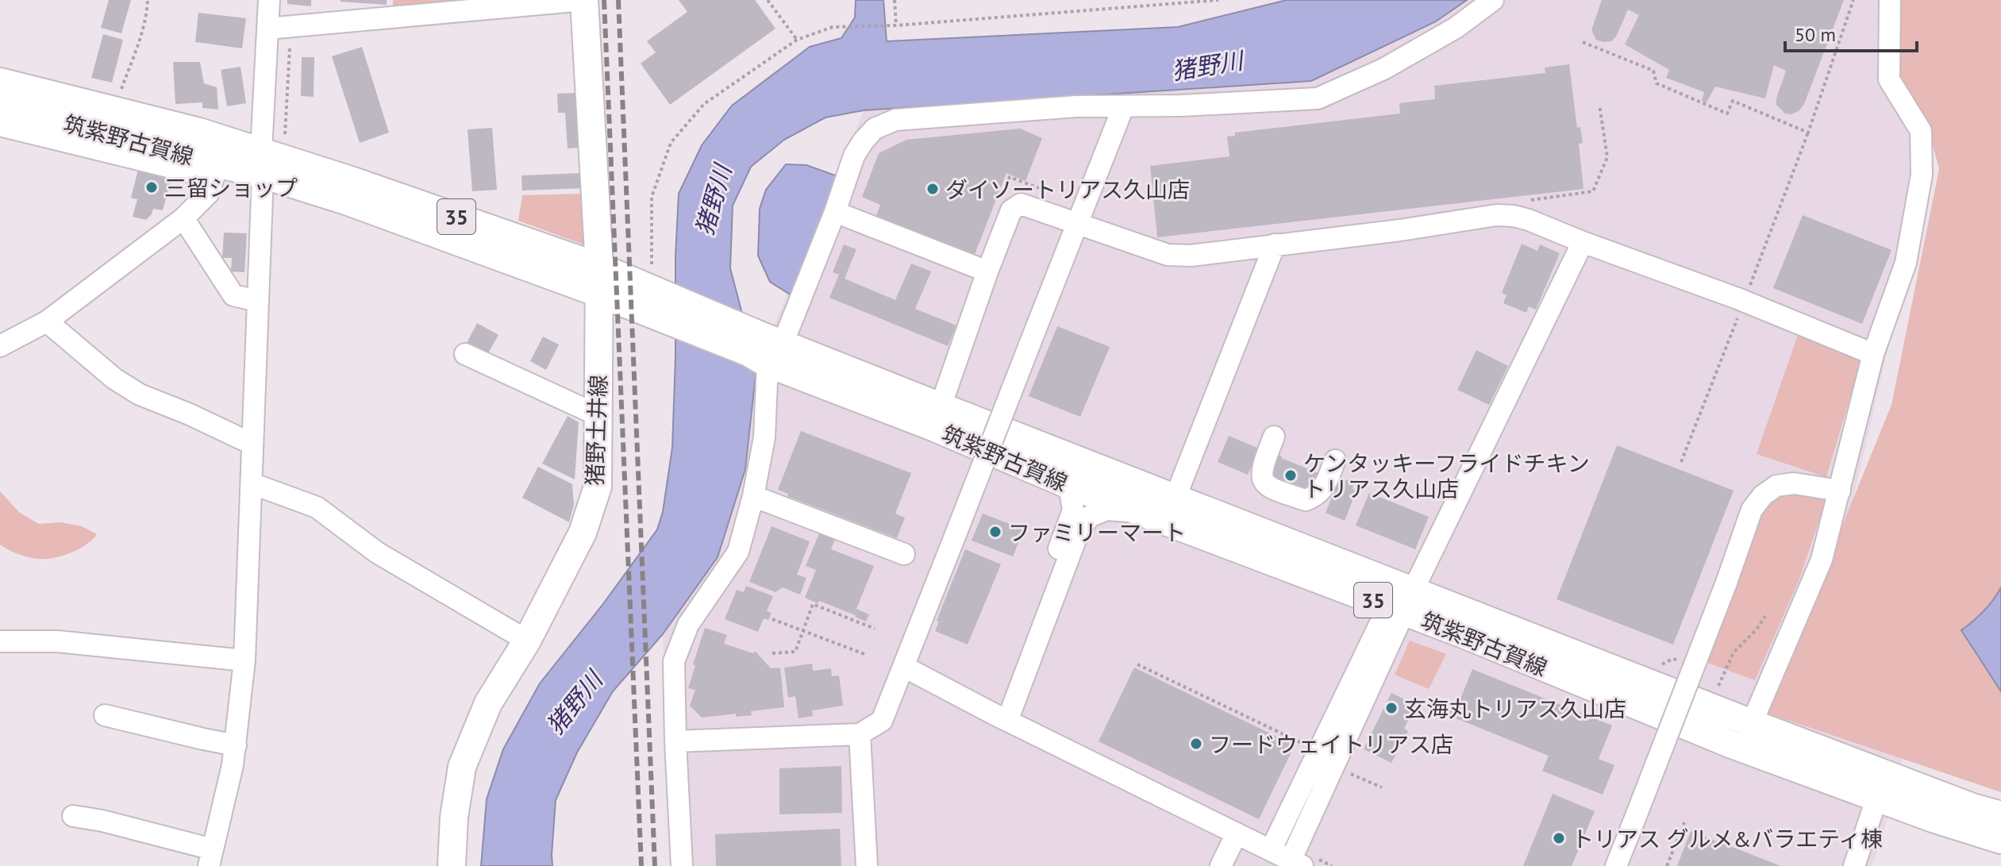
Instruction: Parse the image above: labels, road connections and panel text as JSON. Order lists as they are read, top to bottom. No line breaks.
{"streets":{"main road":["筑紫野古賀線","35","猪野土井線"]},"crossings":[["筑紫野古賀線","猪野土井線"]],"water":["猪野川"],"places":["三留ショップ","ダイソートリアス久山店","ケンタッキーフライドチキン トリアス久山店","ファミリーマート","玄海丸トリアス久山店","フードウェイトリアス店","トリアス グルメ&バラエティ棟"],"scale_bar":"50 m"}
